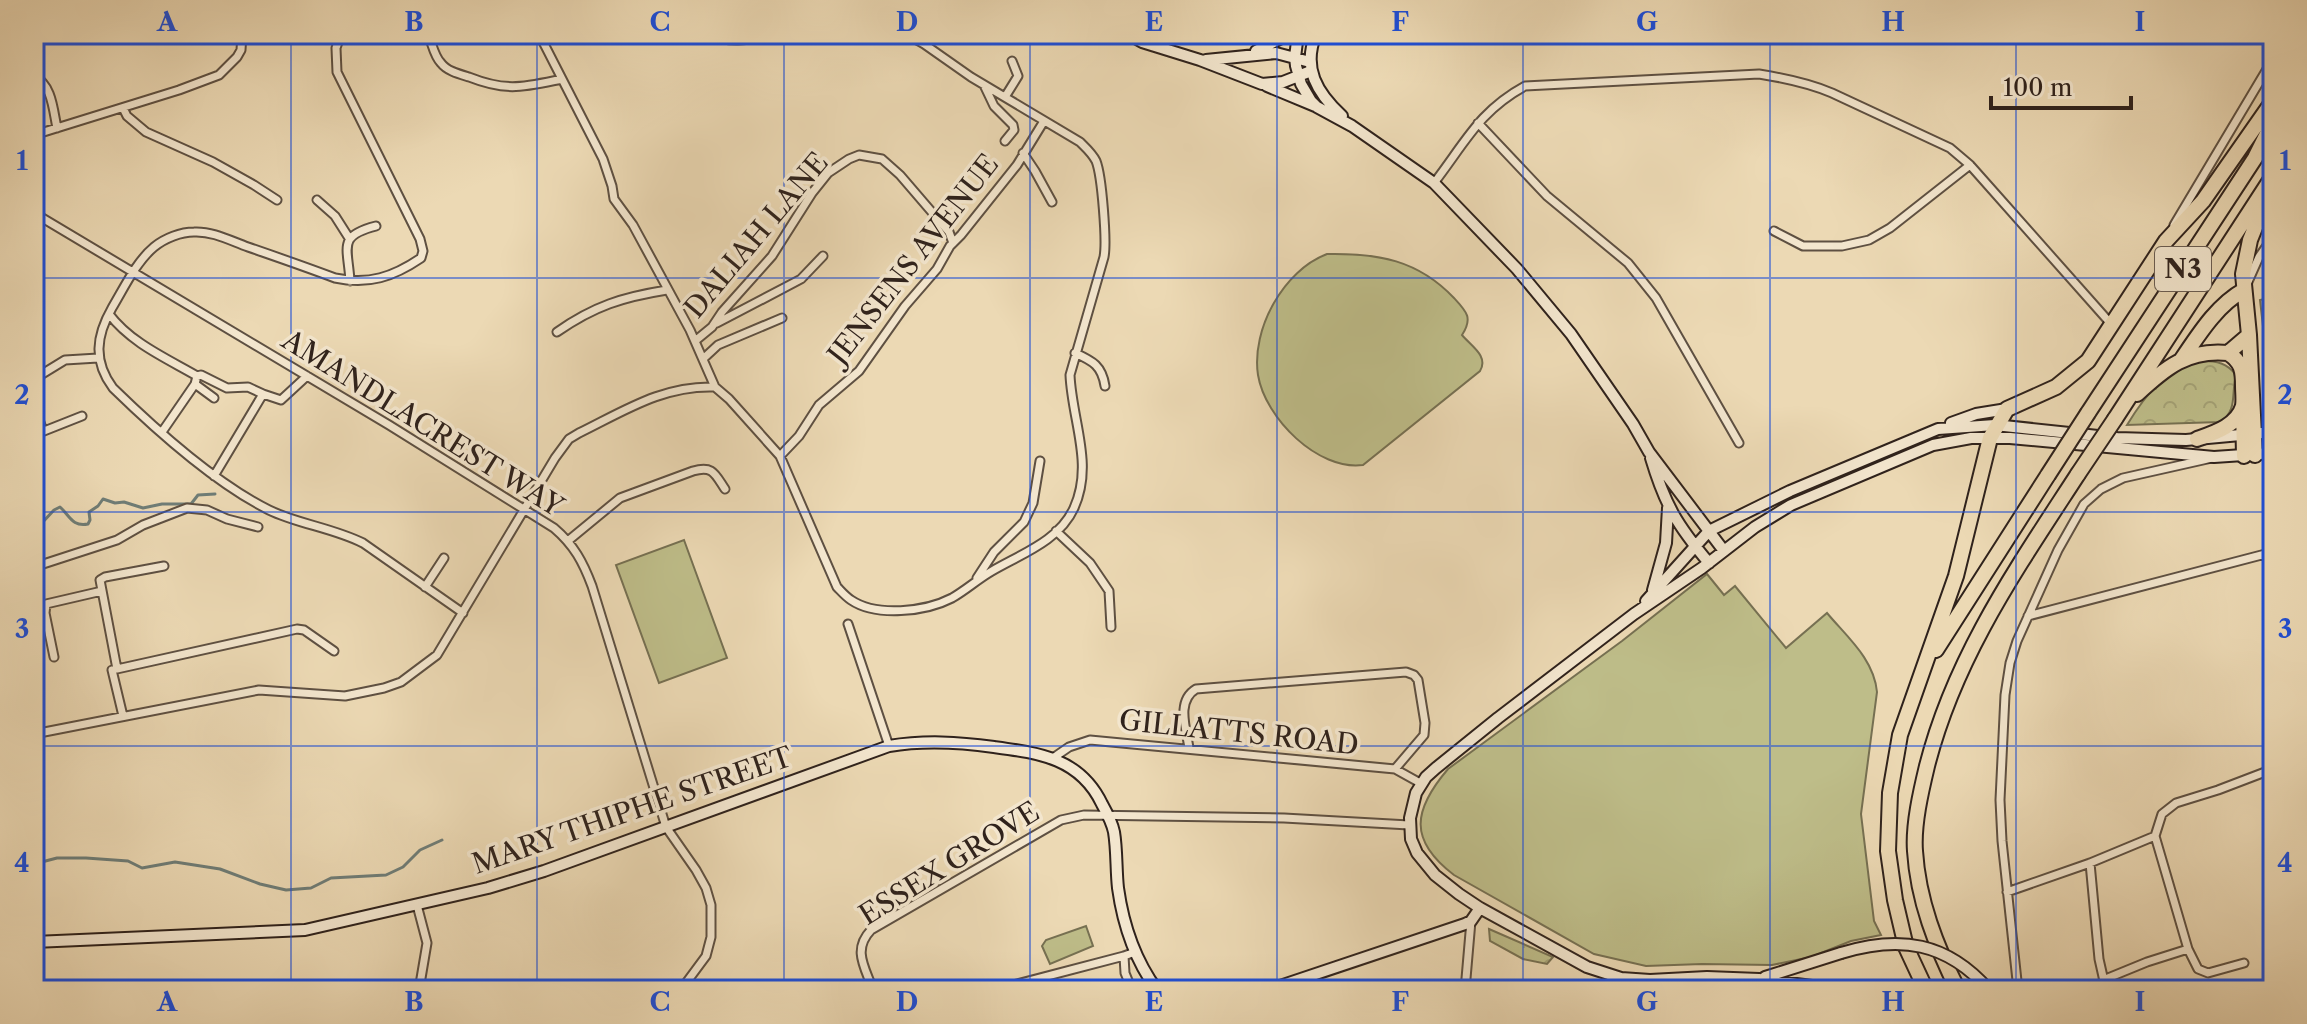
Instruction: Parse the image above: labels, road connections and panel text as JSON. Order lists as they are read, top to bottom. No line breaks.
{"streets":{"highway":["N3"],"main road":["MARY THIPHE STREET"],"street":["DALIAH LANE","JENSENS AVENUE","AMANDLACREST WAY","GILLATTS ROAD","ESSEX GROVE"]},"crossings":[["DALIAH LANE","JENSENS AVENUE"],["AMANDLACREST WAY","MARY THIPHE STREET"],["GILLATTS ROAD","MARY THIPHE STREET"]],"scale_bar":"100 m","grid":{"columns":["A","B","C","D","E","F","G","H","I"],"rows":["1","2","3","4"]}}
